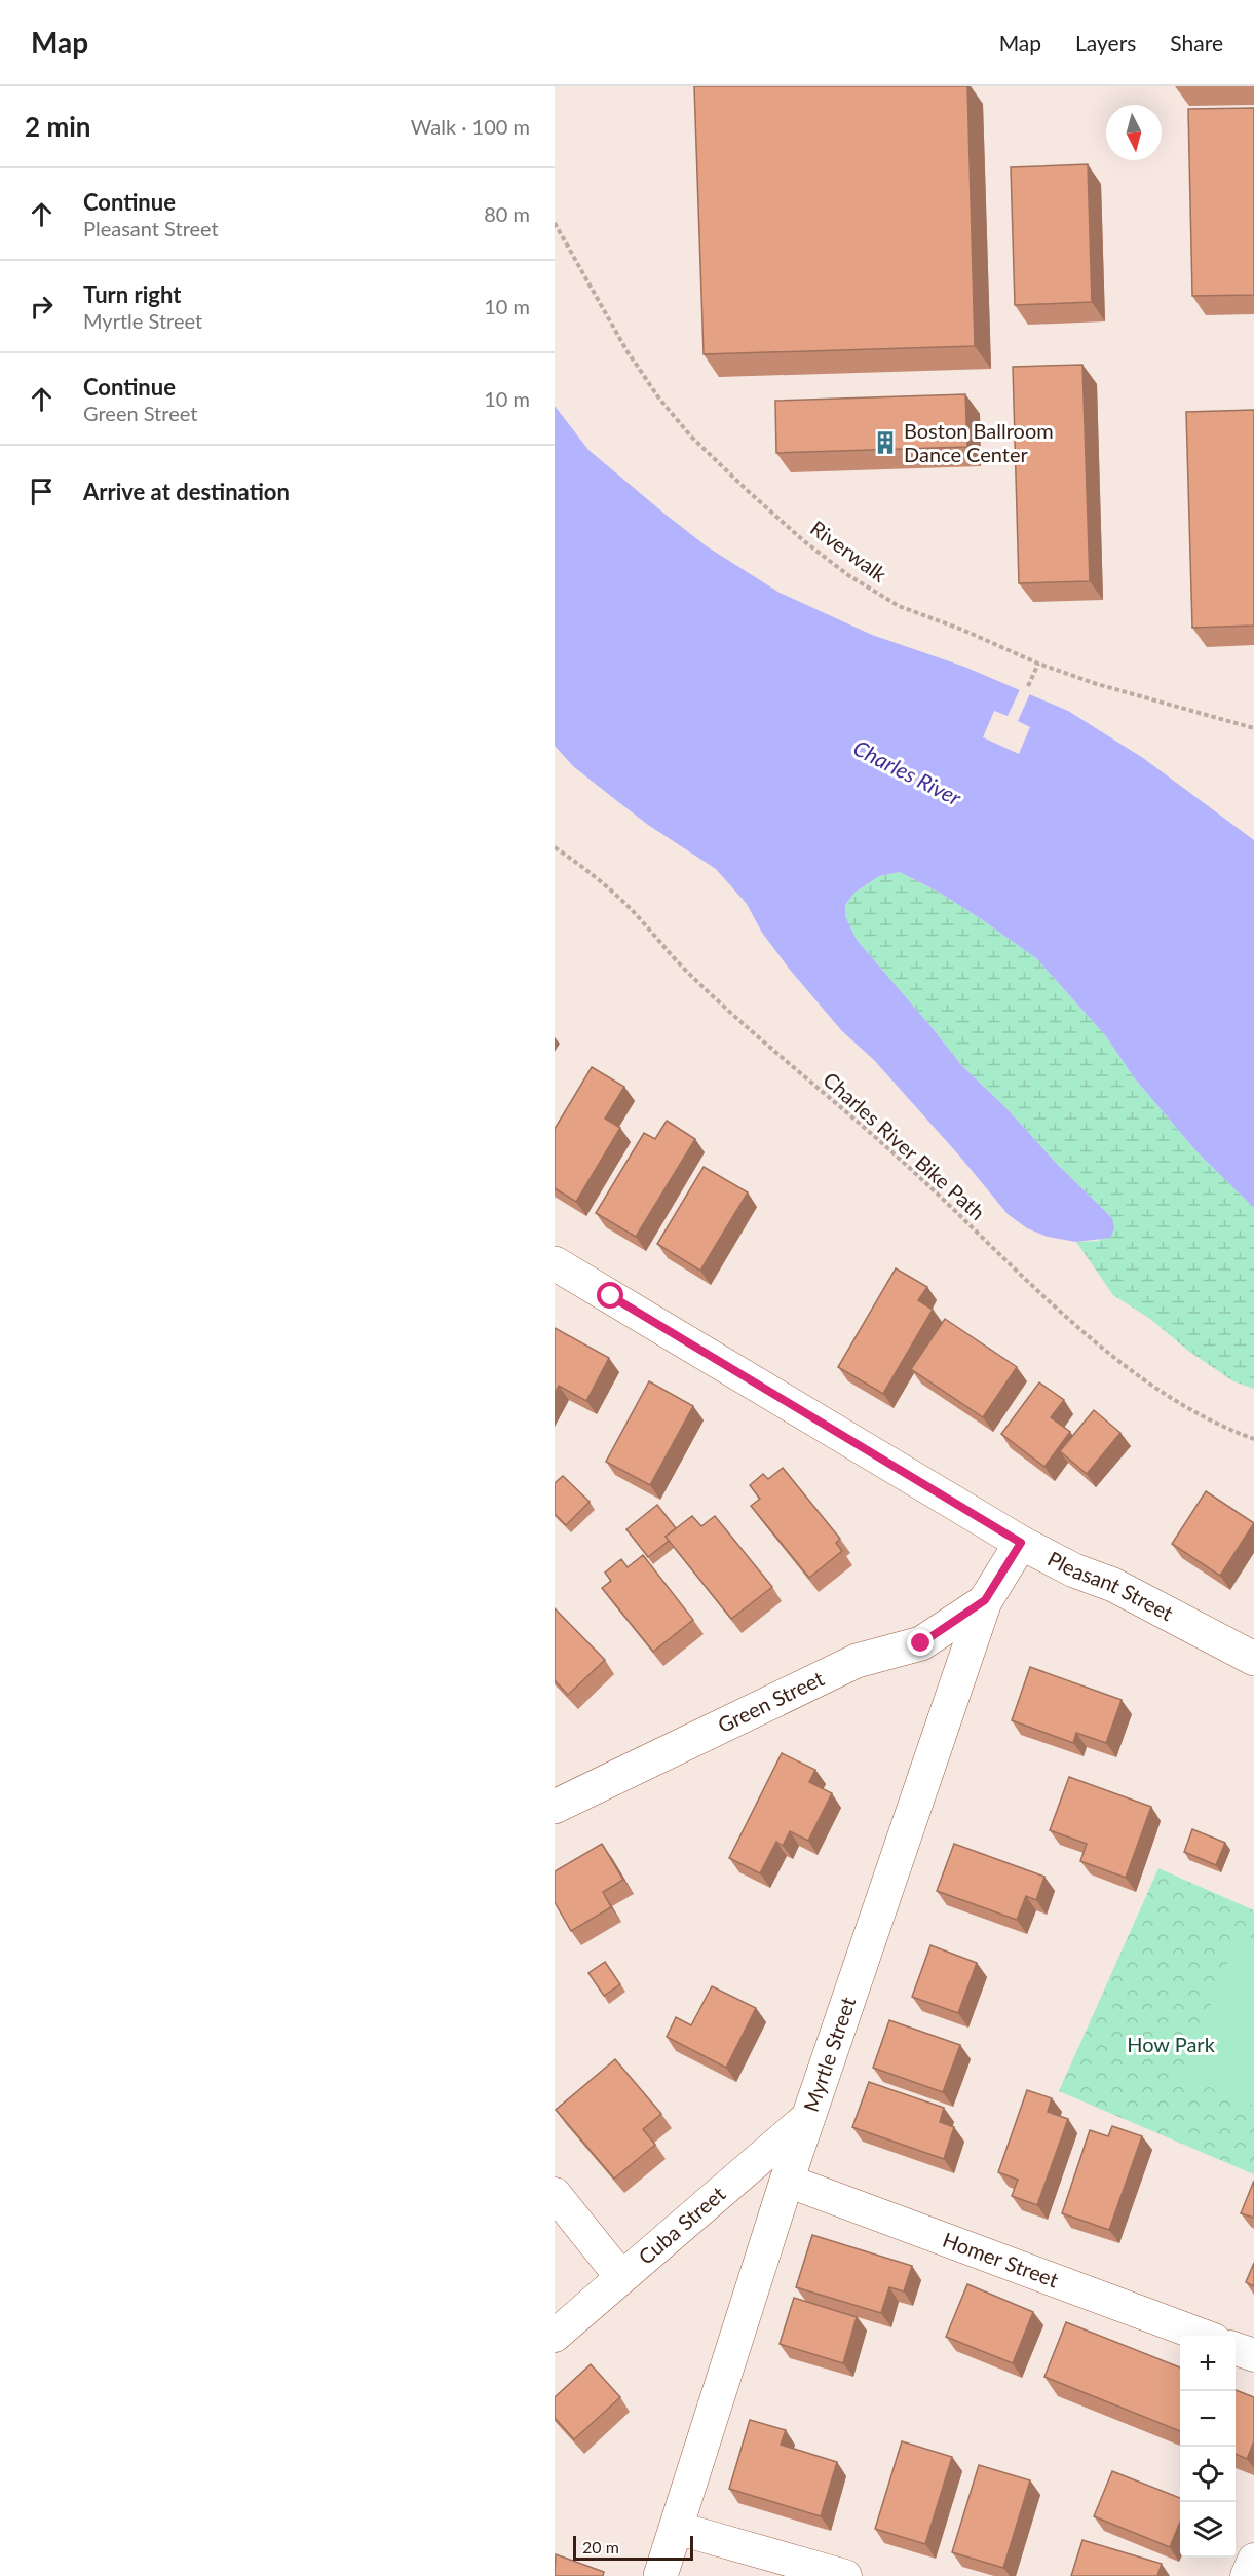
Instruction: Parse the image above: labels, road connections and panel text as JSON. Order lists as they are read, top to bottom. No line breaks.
{"streets":{"street":["Pleasant Street","Green Street","Myrtle Street","Cuba Street","Homer Street"],"path":["Riverwalk","Charles River Bike Path"]},"crossings":[["Pleasant Street","Myrtle Street"],["Green Street","Myrtle Street"],["Myrtle Street","Cuba Street"],["Myrtle Street","Homer Street"]],"water":["Charles River"],"parks":["How Park"],"places":{"building":["Boston Ballroom Dance Center"]},"scale_bar":"20 m","north":"bottom","page":{"header":"Map","nav":["Map","Layers","Share"],"heading":["2 min","Walk · 100 m"],"list":[["Continue","Pleasant Street","80 m"],["Turn right","Myrtle Street","10 m"],["Continue","Green Street","10 m"],"Arrive at destination"],"map_buttons":["+","−"],"scale":"20 m"}}
